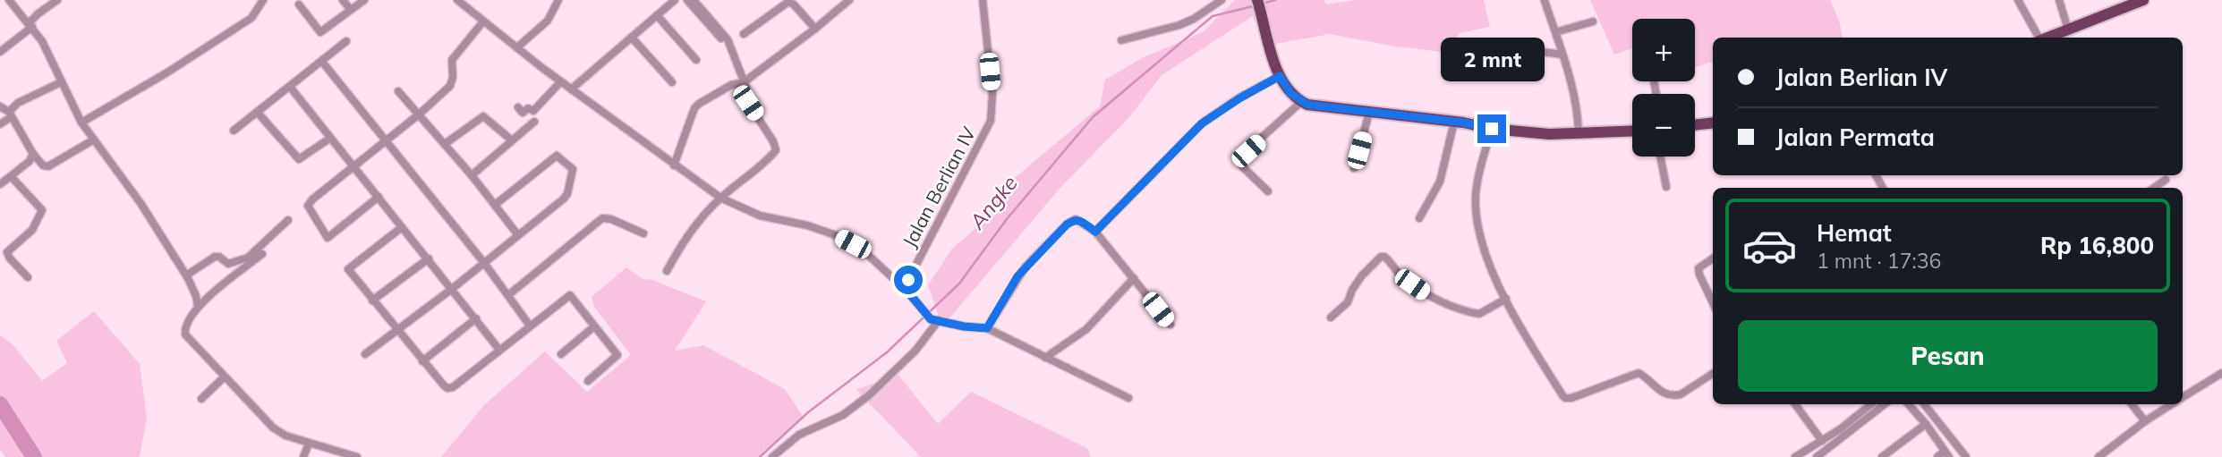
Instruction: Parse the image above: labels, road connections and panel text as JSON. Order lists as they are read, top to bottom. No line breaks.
{"streets":{"street":["Jalan Berlian IV"]},"water":["Angke"],"page":{"map_buttons":["+","−"],"bubble":"2 mnt","banner":["Jalan Berlian IV","Jalan Permata"],"list":[{"name":"Hemat","note":"1 mnt · 17:36","value":"Rp 16,800"}],"buttons":"Pesan"}}
